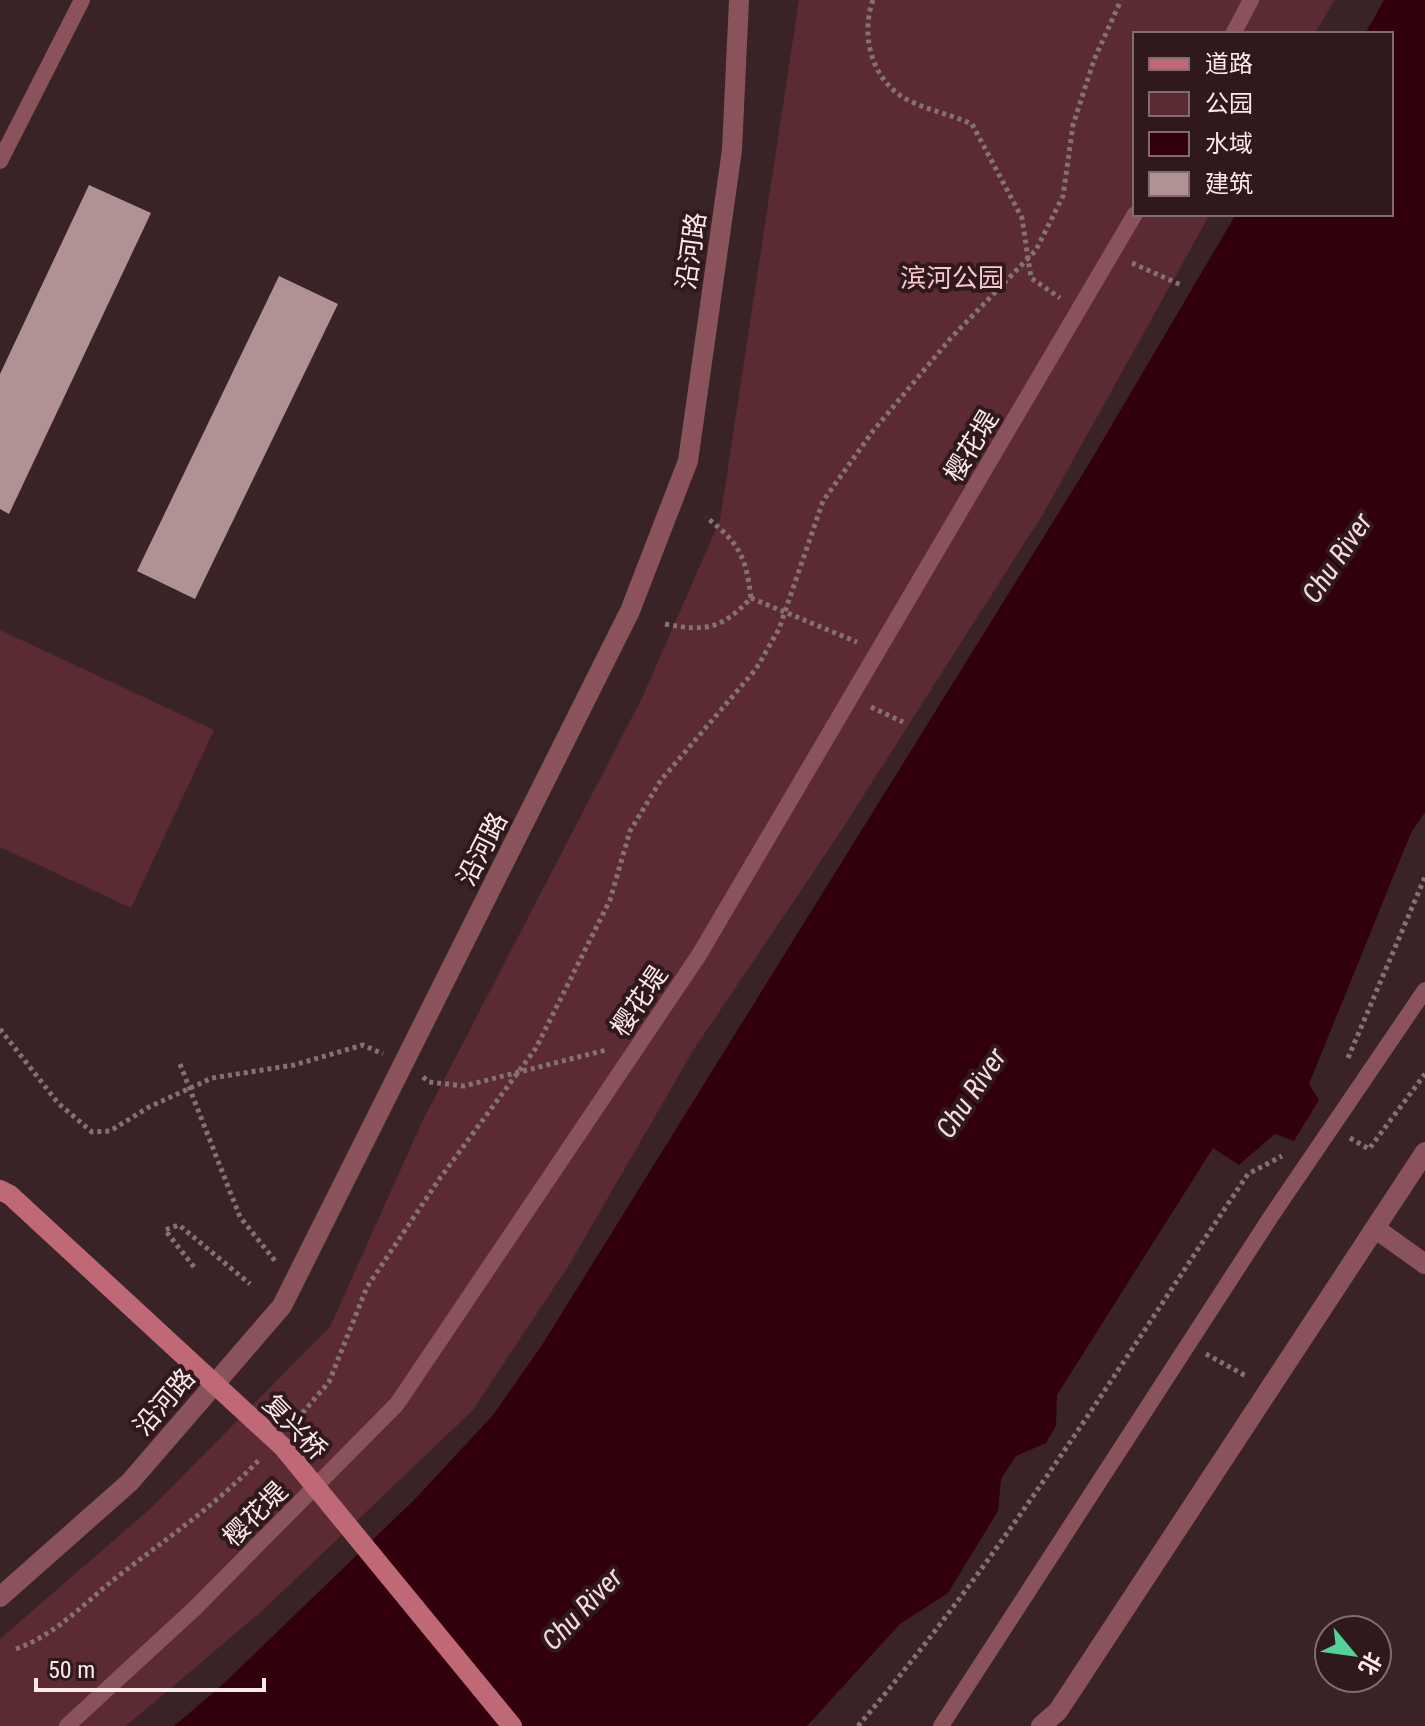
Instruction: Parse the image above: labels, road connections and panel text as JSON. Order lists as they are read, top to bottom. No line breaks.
{"streets":{"main road":["复兴桥"],"street":["沿河路"],"lane":["樱花堤"]},"water":["Chu River"],"parks":["滨河公园"],"legend":["道路","公园","水域","建筑"],"scale_bar":"50 m","north":"bottom right"}
